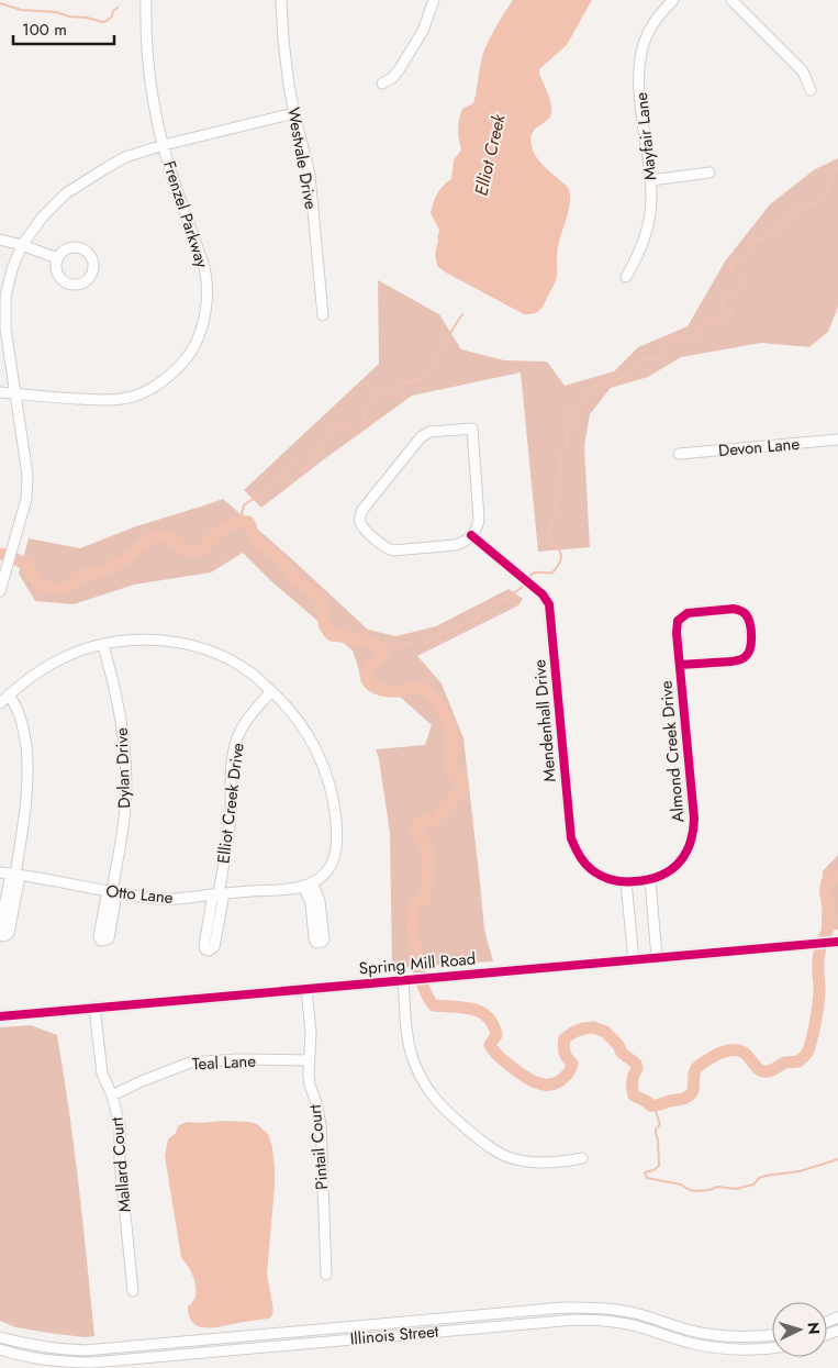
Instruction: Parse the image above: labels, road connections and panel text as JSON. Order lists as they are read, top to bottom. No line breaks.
{"streets":{"street":["Mayfair Lane","Westvale Drive","Frenzel Parkway","Devon Lane","Mendenhall Drive","Almond Creek Drive","Dylan Drive","Elliot Creek Drive","Otto Lane","Spring Mill Road","Teal Lane","Pintail Court","Mallard Court","Illinois Street"]},"crossings":[["Mendenhall Drive","Almond Creek Drive"],["Dylan Drive","Otto Lane"],["Elliot Creek Drive","Otto Lane"],["Spring Mill Road","Pintail Court"],["Spring Mill Road","Mallard Court"],["Teal Lane","Pintail Court"],["Teal Lane","Mallard Court"]],"water":["Elliot Creek"],"scale_bar":"100 m","north":"right"}
